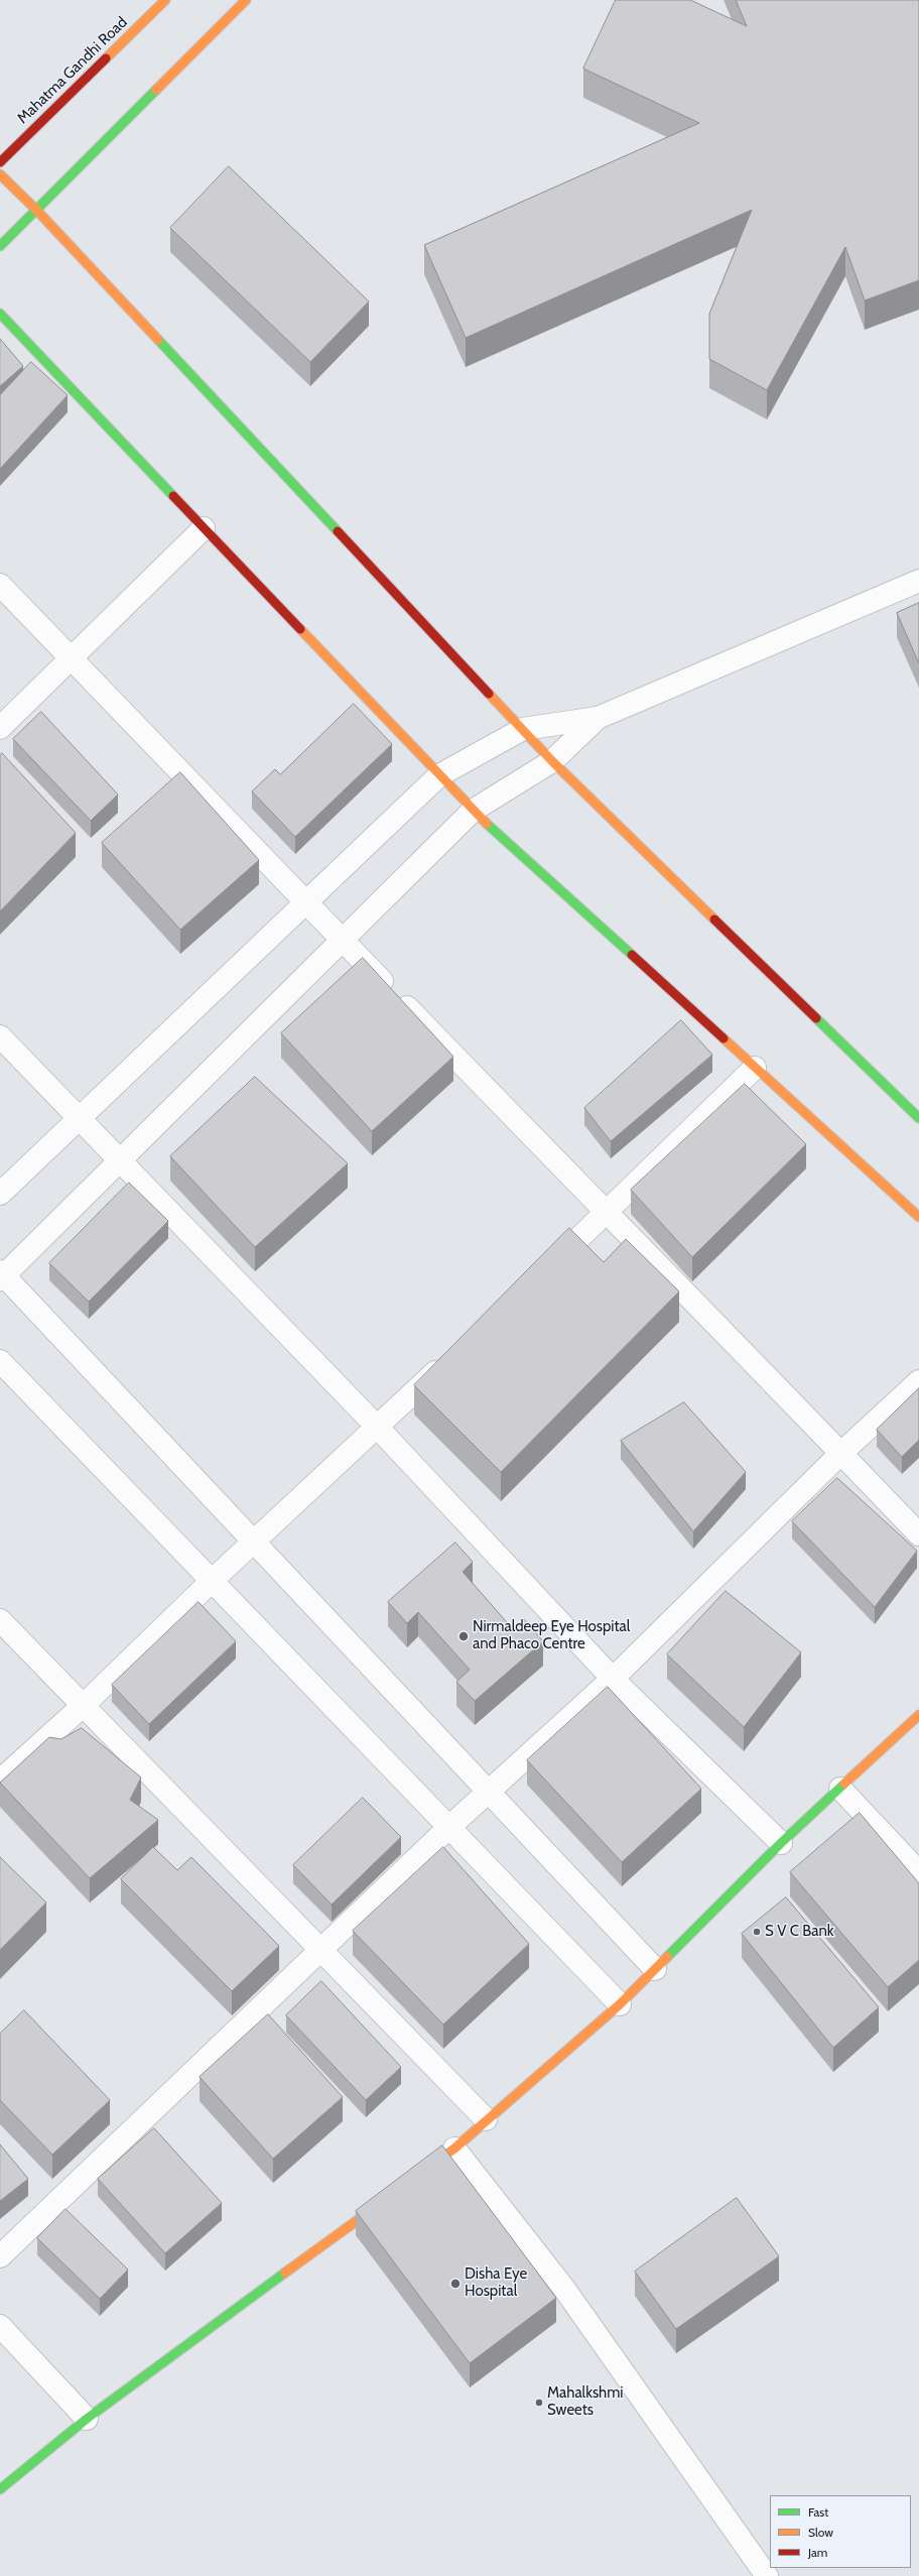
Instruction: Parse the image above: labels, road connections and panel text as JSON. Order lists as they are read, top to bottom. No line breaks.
{"streets":{"main road":["Mahatma Gandhi Road"]},"places":["Nirmaldeep Eye Hospital and Phaco Centre","S V C Bank","Disha Eye Hospital","Mahalkshmi Sweets"],"legend":["Fast","Slow","Jam"]}
